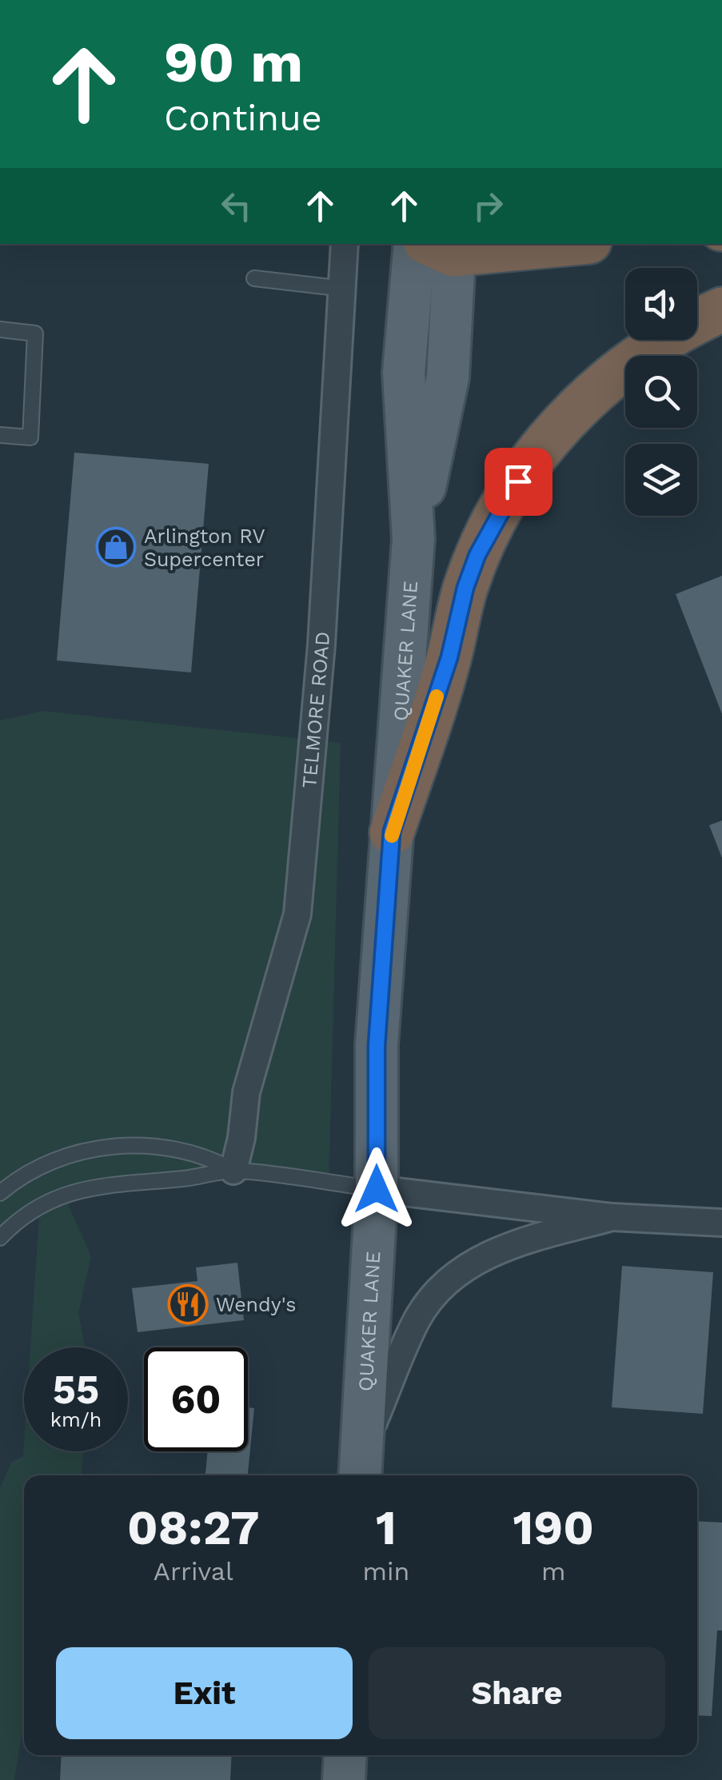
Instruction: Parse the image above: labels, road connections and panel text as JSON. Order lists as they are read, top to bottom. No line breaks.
{"streets":{"main road":["QUAKER LANE"],"street":["TELMORE ROAD"]},"places":{"shop":["Arlington RV Supercenter"],"restaurant":["Wendy's"]},"page":{"turn":["90 m","Continue"],"speed":"55 km/h","limit":"60","eta":["08:27","Arrival","1","min","190","m"],"buttons":["Exit","Share"]}}
